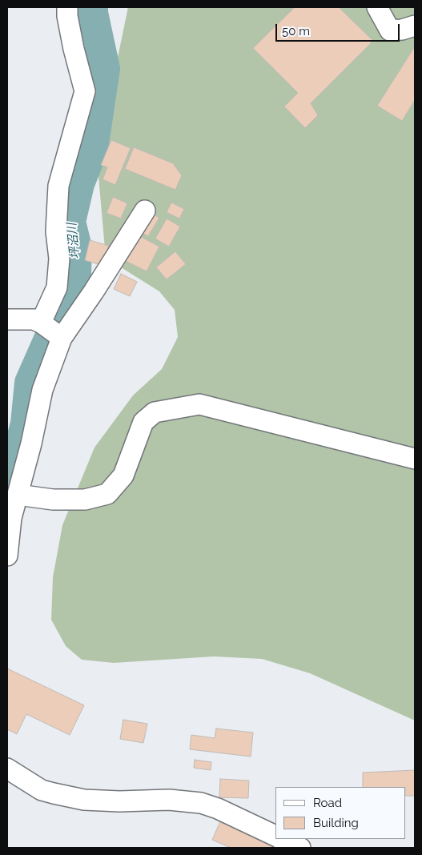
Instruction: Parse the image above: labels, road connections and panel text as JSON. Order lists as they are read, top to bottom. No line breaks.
{"water":["坪沼川"],"legend":["Road","Building"],"scale_bar":"50 m"}
